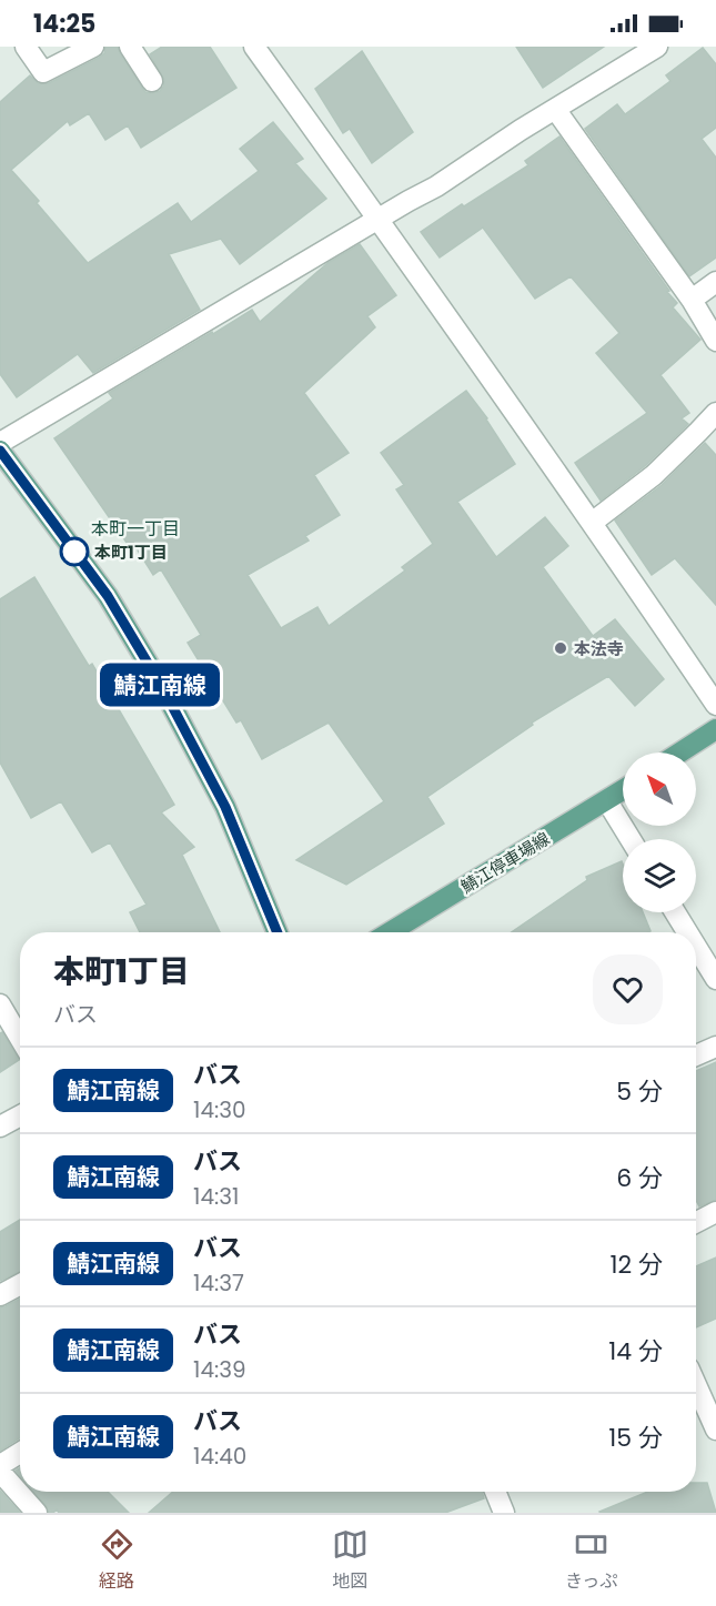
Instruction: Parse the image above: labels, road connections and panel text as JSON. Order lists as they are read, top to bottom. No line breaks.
{"streets":{"main road":["鯖江停車場線"]},"districts":["本町一丁目"],"places":["本町1丁目","本法寺"],"lines":["bus line 鯖江南線"],"north":"top left","page":{"status":"14:25","on_map":"鯖江南線","heading":["本町1丁目","バス"],"list":[{"mark":"鯖江南線","name":"バス","note":"14:30","value":"5 分"},{"mark":"鯖江南線","name":"バス","note":"14:31","value":"6 分"},{"mark":"鯖江南線","name":"バス","note":"14:37","value":"12 分"},{"mark":"鯖江南線","name":"バス","note":"14:39","value":"14 分"},{"mark":"鯖江南線","name":"バス","note":"14:40","value":"15 分"}],"tabs":["経路","地図","きっぷ"]}}
